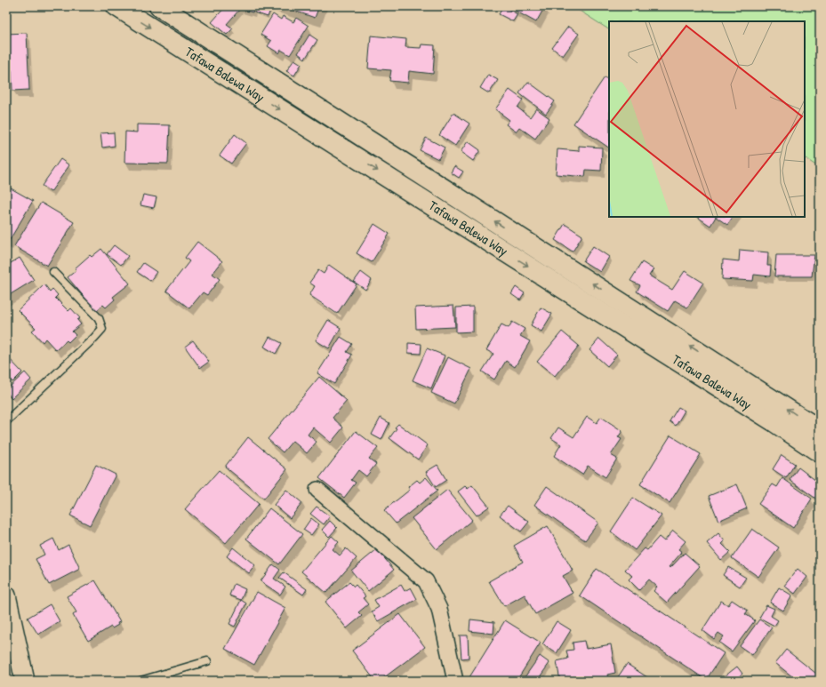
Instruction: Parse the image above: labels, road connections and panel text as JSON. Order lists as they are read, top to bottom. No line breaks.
{"streets":{"main road":["Tafawa Balewa Way"]}}
